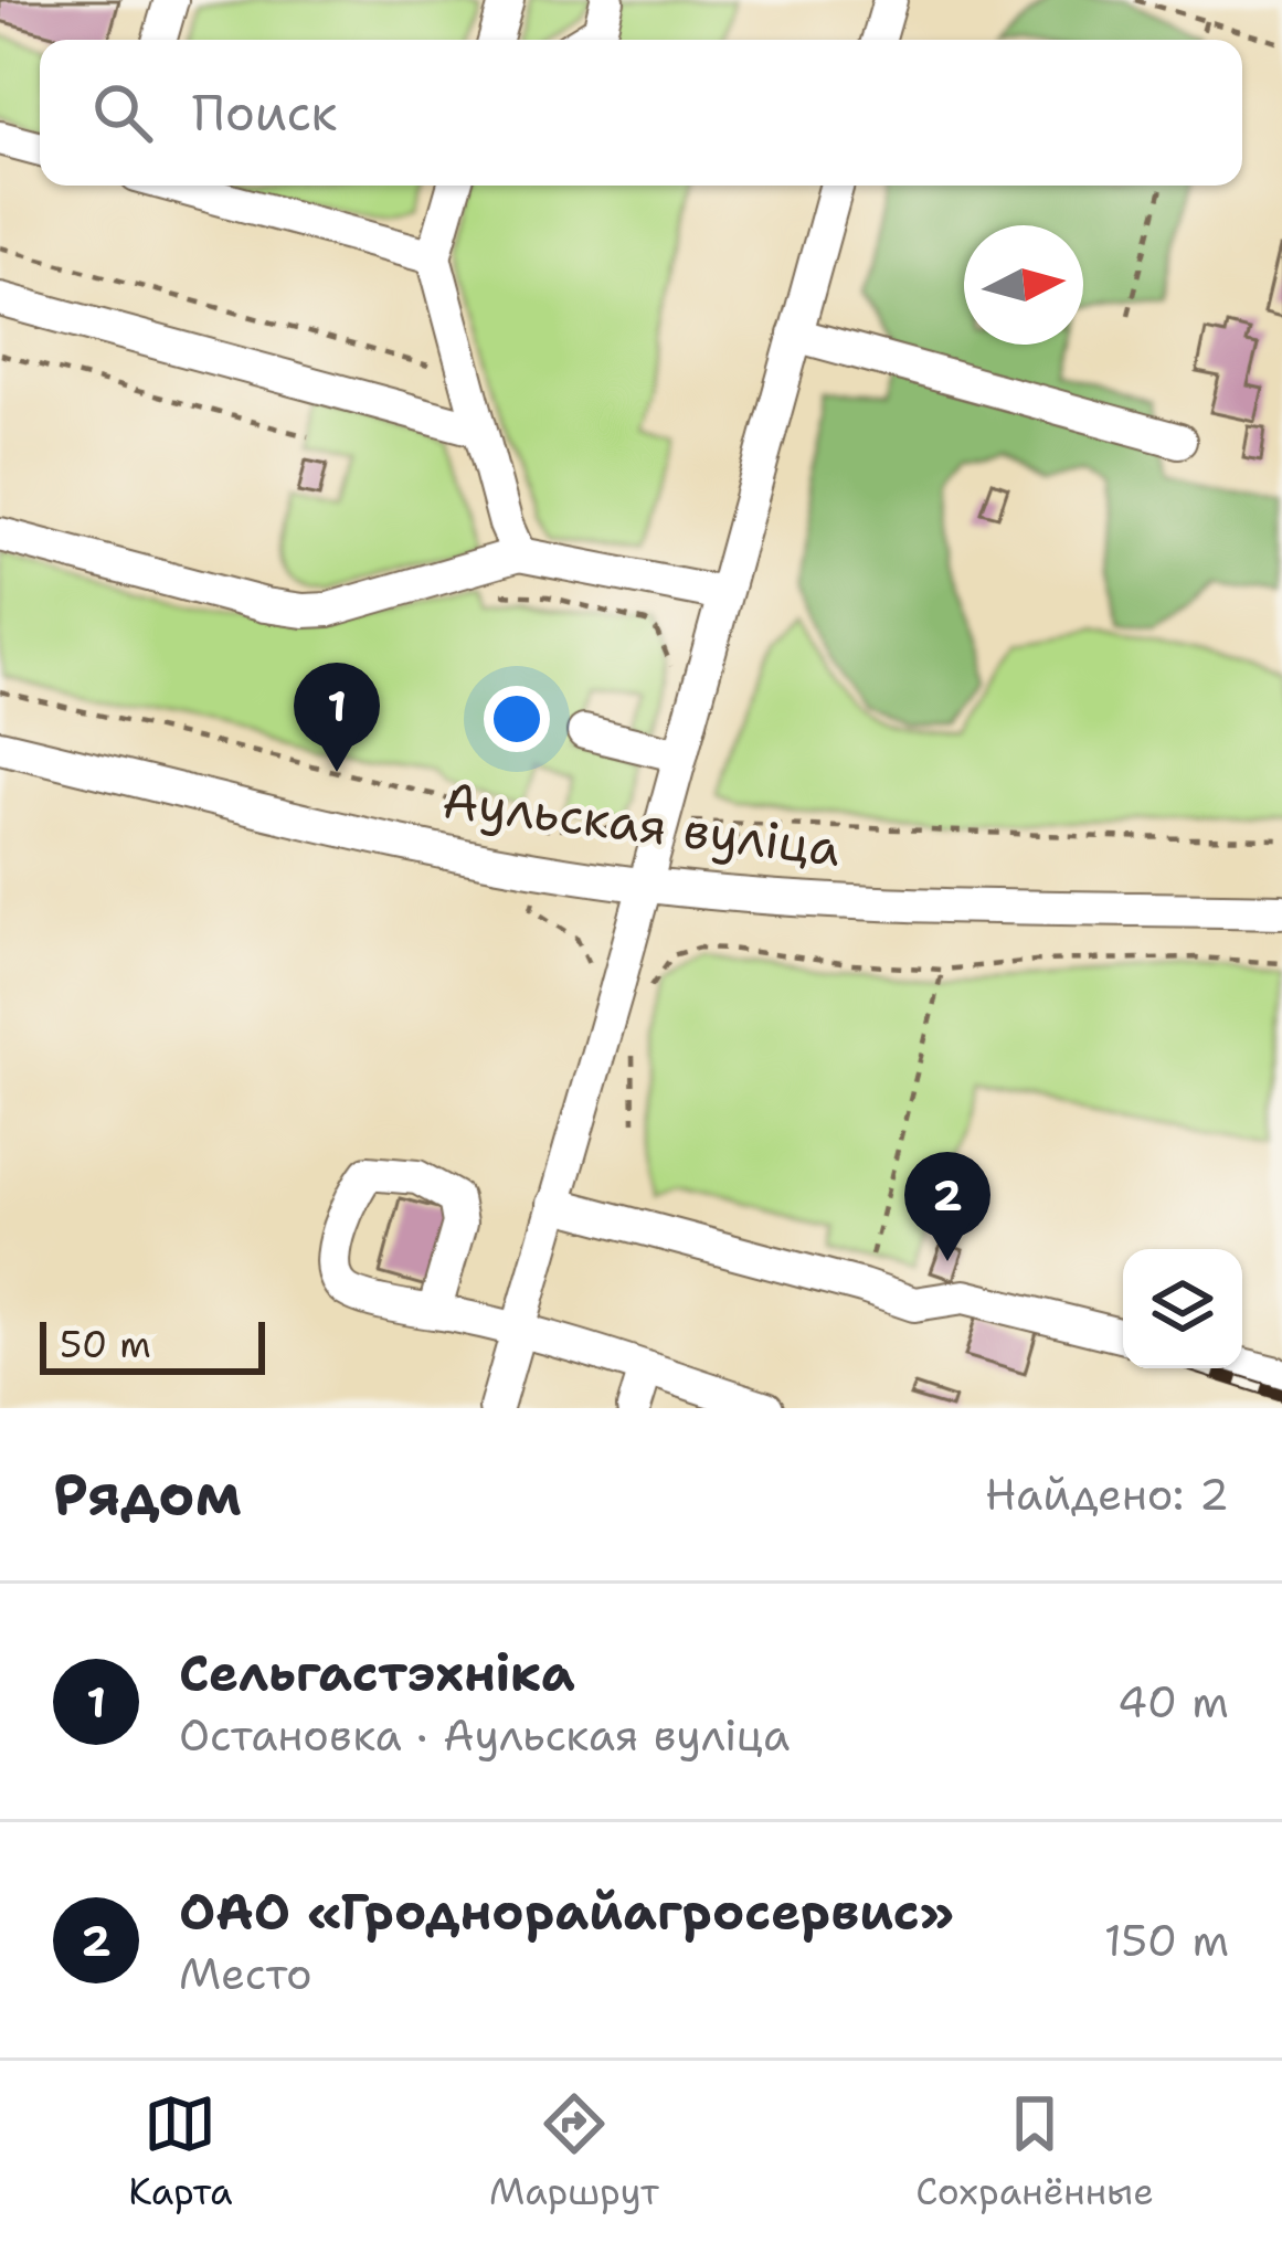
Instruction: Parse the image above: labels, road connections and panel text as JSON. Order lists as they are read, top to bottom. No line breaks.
{"streets":{"street":["Аульская вуліца"]},"scale_bar":"50 m","north":"right","page":{"search":"Поиск","pins":["1","2"],"scale":"50 m","heading":["Рядом","Найдено: 2"],"list":[{"mark":"1","name":"Сельгастэхніка","note":"Остановка · Аульская вуліца","value":"40 m"},{"mark":"2","name":"ОАО «Гроднорайагросервис»","note":"Место","value":"150 m"}],"nav":["Карта","Маршрут","Сохранённые"]}}
